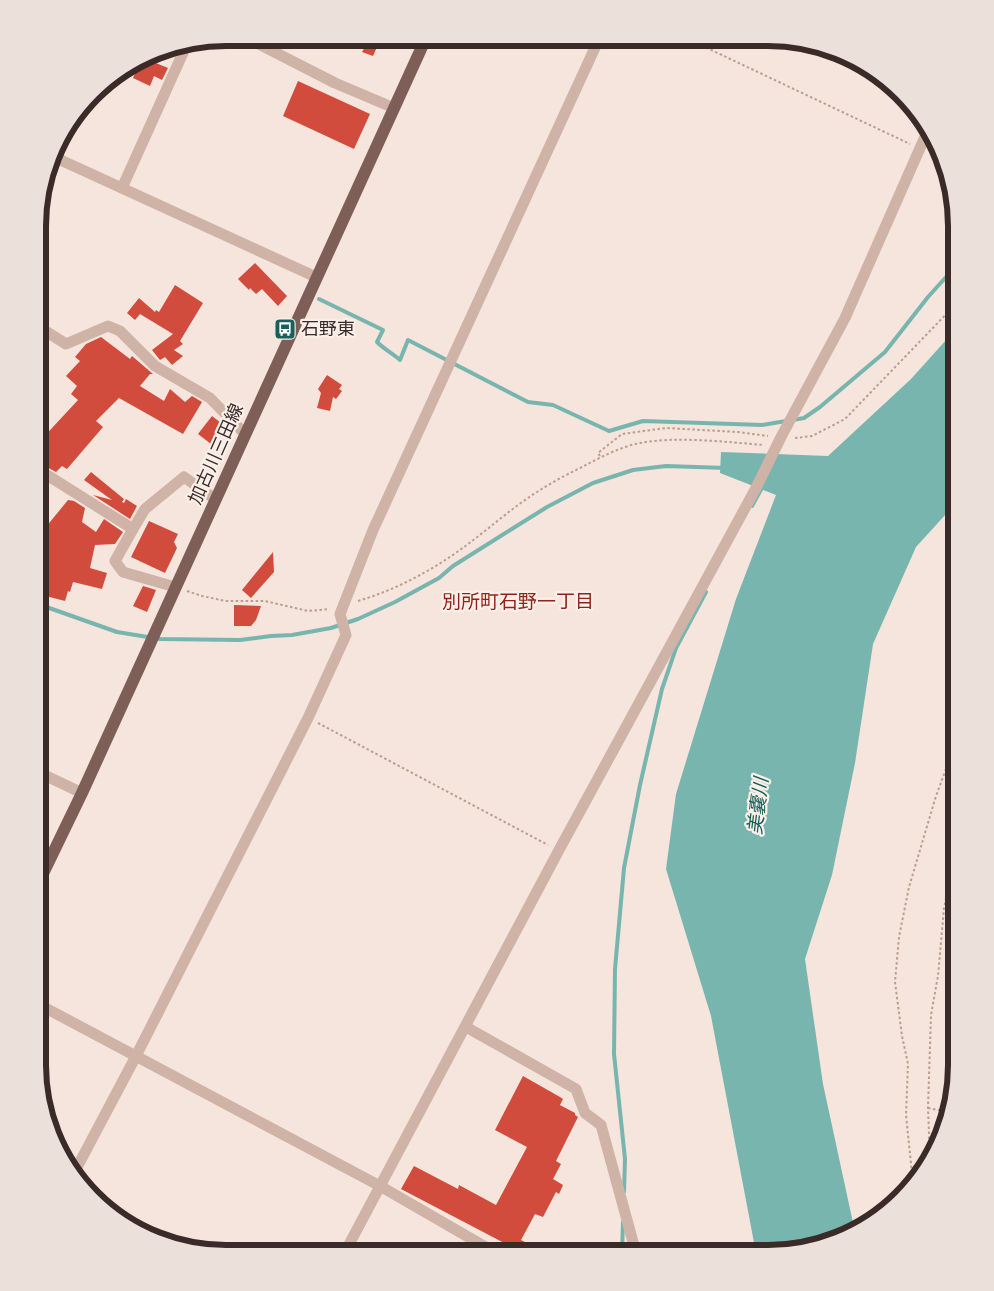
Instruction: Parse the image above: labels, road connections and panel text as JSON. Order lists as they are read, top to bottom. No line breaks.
{"streets":{"main road":["加古川三田線"]},"districts":["別所町石野一丁目"],"water":["美嚢川"],"places":{"bus stop":["石野東"]}}
